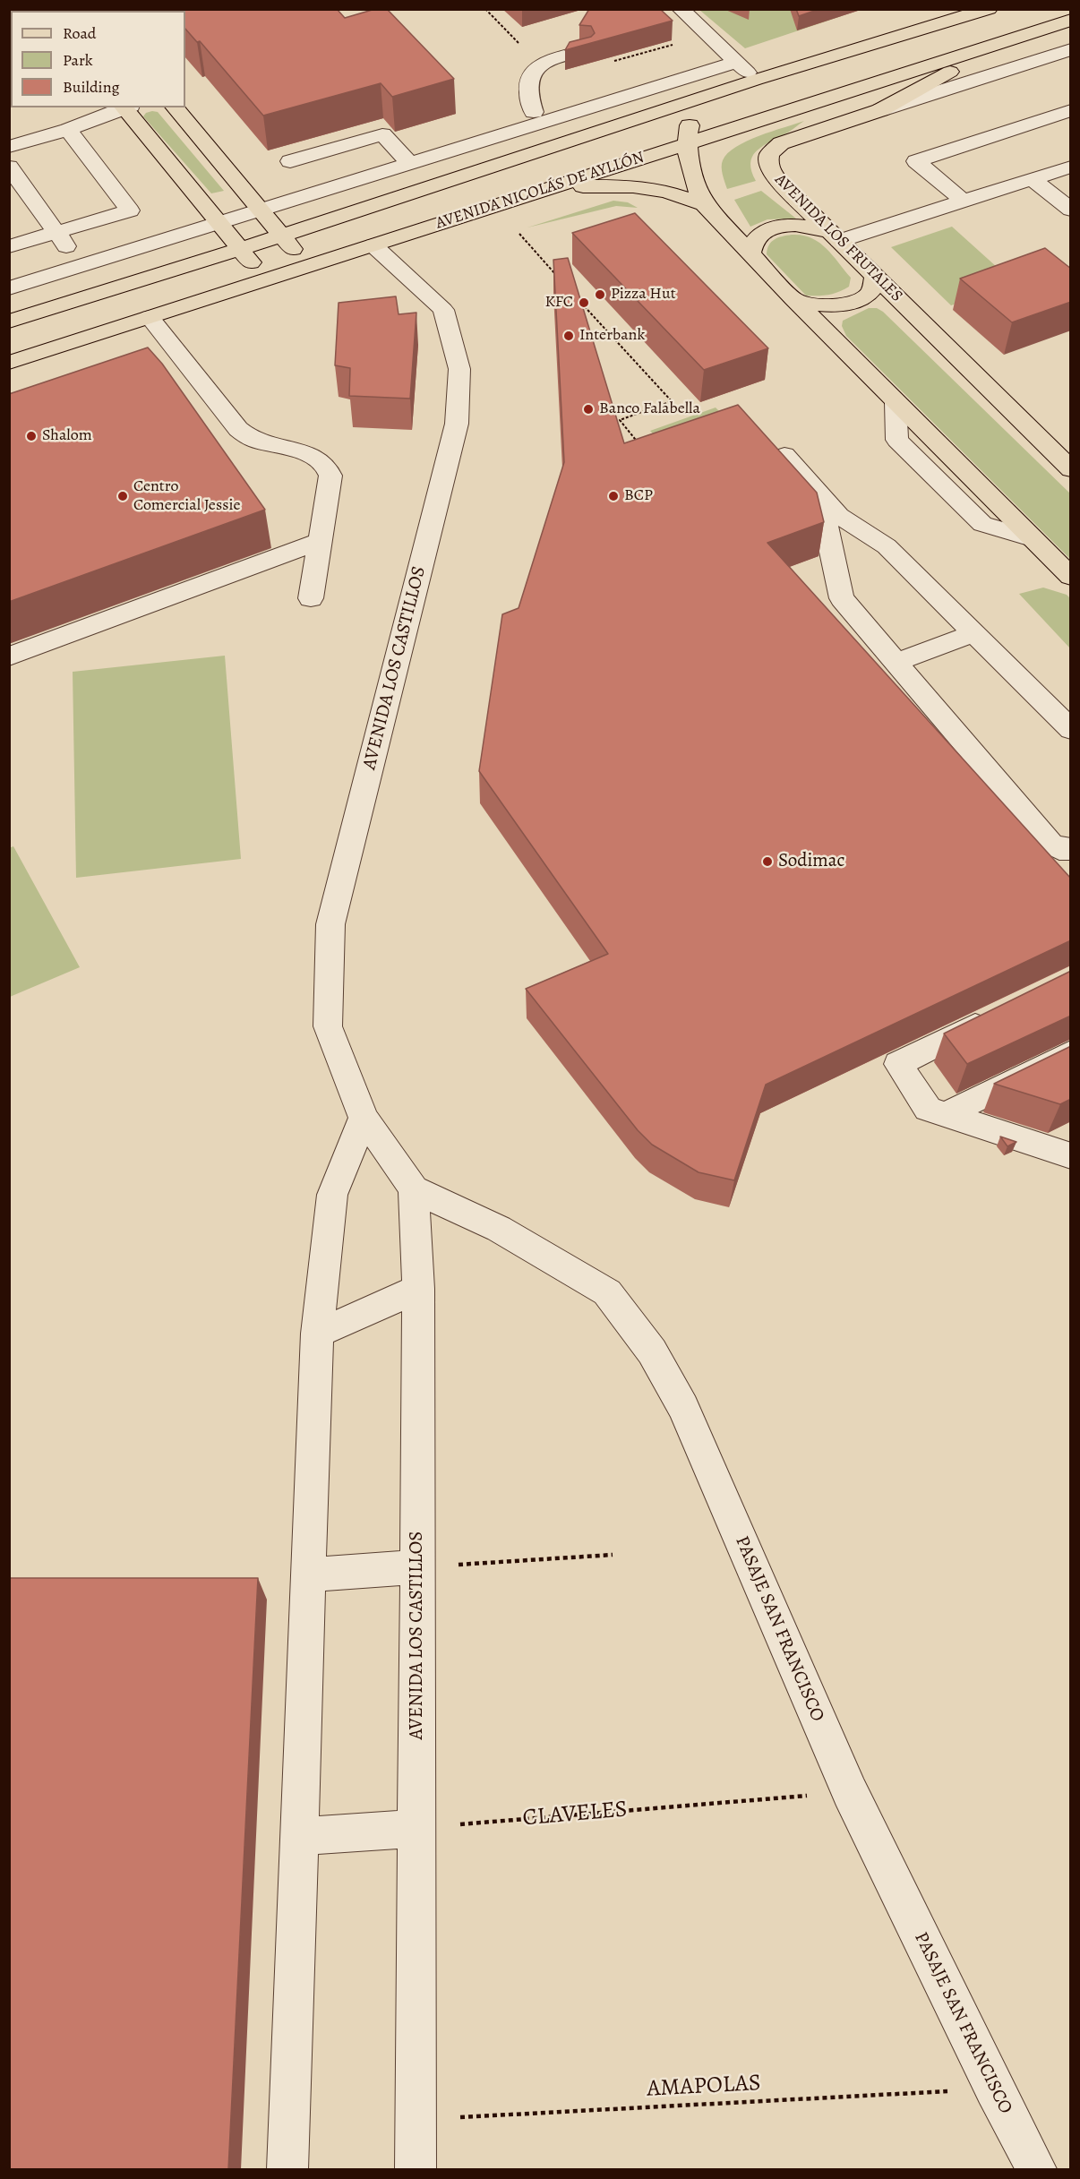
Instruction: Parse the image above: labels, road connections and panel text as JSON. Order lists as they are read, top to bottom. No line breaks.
{"streets":{"main road":["AVENIDA NICOLÁS DE AYLLÓN","AVENIDA LOS FRUTALES"],"street":["AVENIDA LOS CASTILLOS","PASAJE SAN FRANCISCO"],"path":["CLAVELES","AMAPOLAS"]},"crossings":[["AVENIDA NICOLÁS DE AYLLÓN","AVENIDA LOS FRUTALES"],["AVENIDA NICOLÁS DE AYLLÓN","AVENIDA LOS CASTILLOS"],["AVENIDA LOS CASTILLOS","PASAJE SAN FRANCISCO"],["AVENIDA LOS CASTILLOS","CLAVELES"],["AVENIDA LOS CASTILLOS","AMAPOLAS"],["PASAJE SAN FRANCISCO","CLAVELES"],["PASAJE SAN FRANCISCO","AMAPOLAS"]],"places":["Pizza Hut","KFC","Interbank","Banco Falabella","Shalom","Centro Comercial Jessie","BCP","Sodimac"],"legend":["Road","Park","Building"]}
